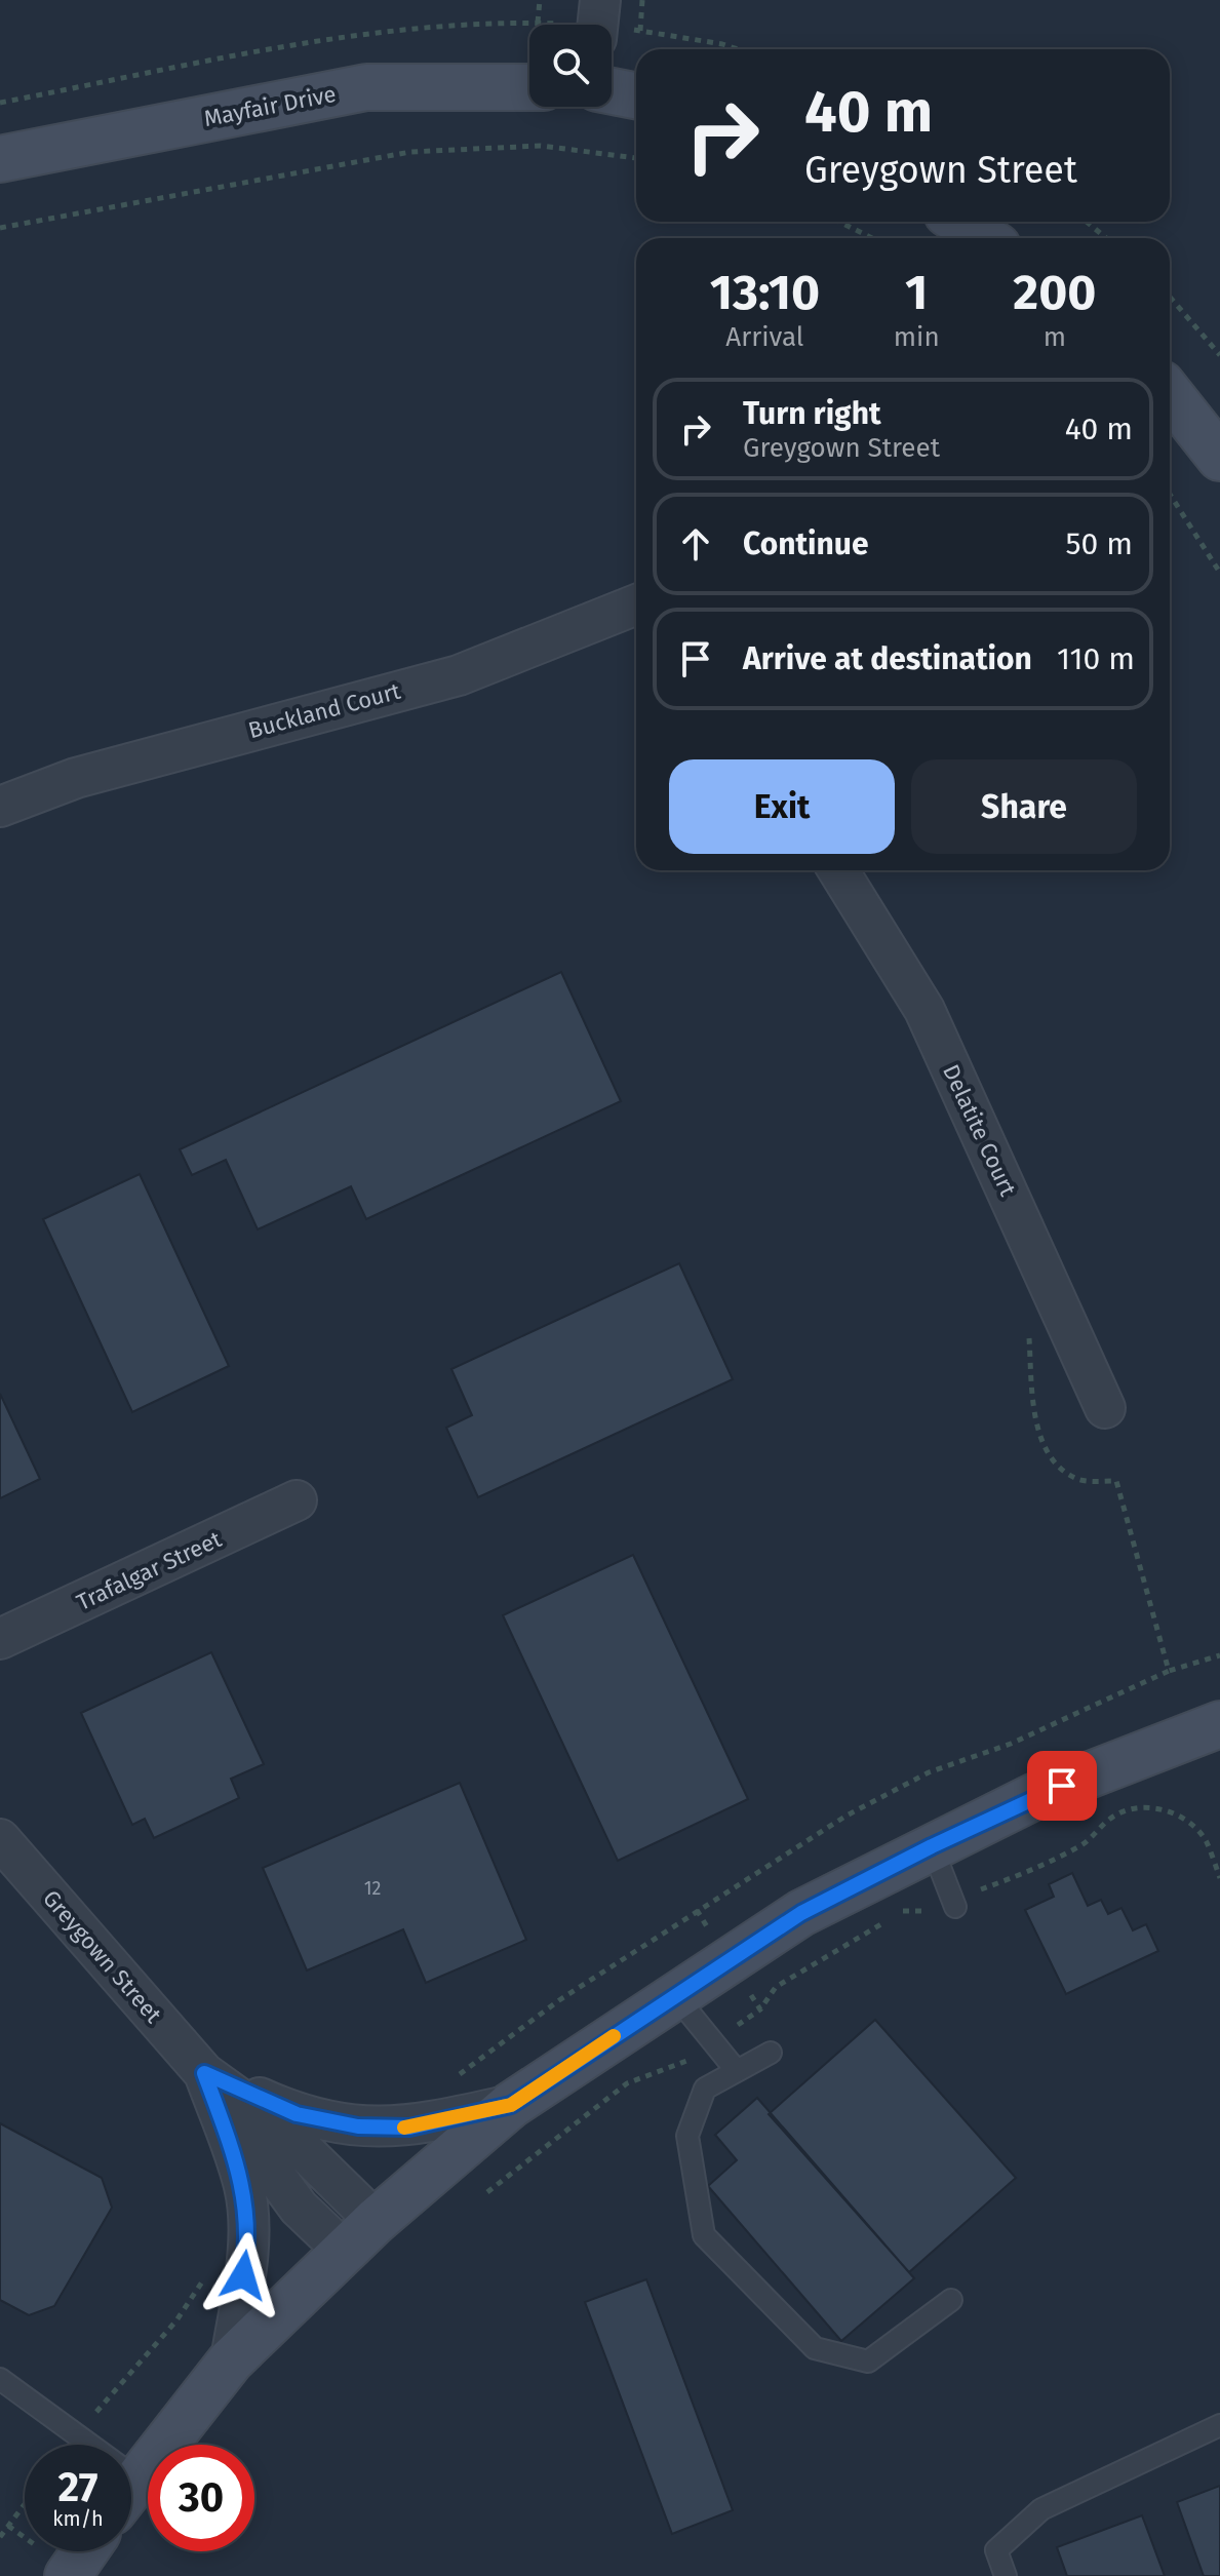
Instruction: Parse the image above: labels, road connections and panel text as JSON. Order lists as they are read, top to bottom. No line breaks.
{"streets":{"main road":["Mayfair Drive"],"street":["Buckland Court","Delatite Court","Trafalgar Street","Greygown Street"]},"house_numbers":["12"],"page":{"turn":["40 m","Greygown Street"],"eta":["13:10","Arrival","1","min","200","m"],"list":[{"name":"Turn right","note":"Greygown Street","value":"40 m"},{"name":"Continue","value":"50 m"},{"name":"Arrive at destination","value":"110 m"}],"buttons":["Exit","Share"],"speed":"27 km/h","limit":"30"}}
